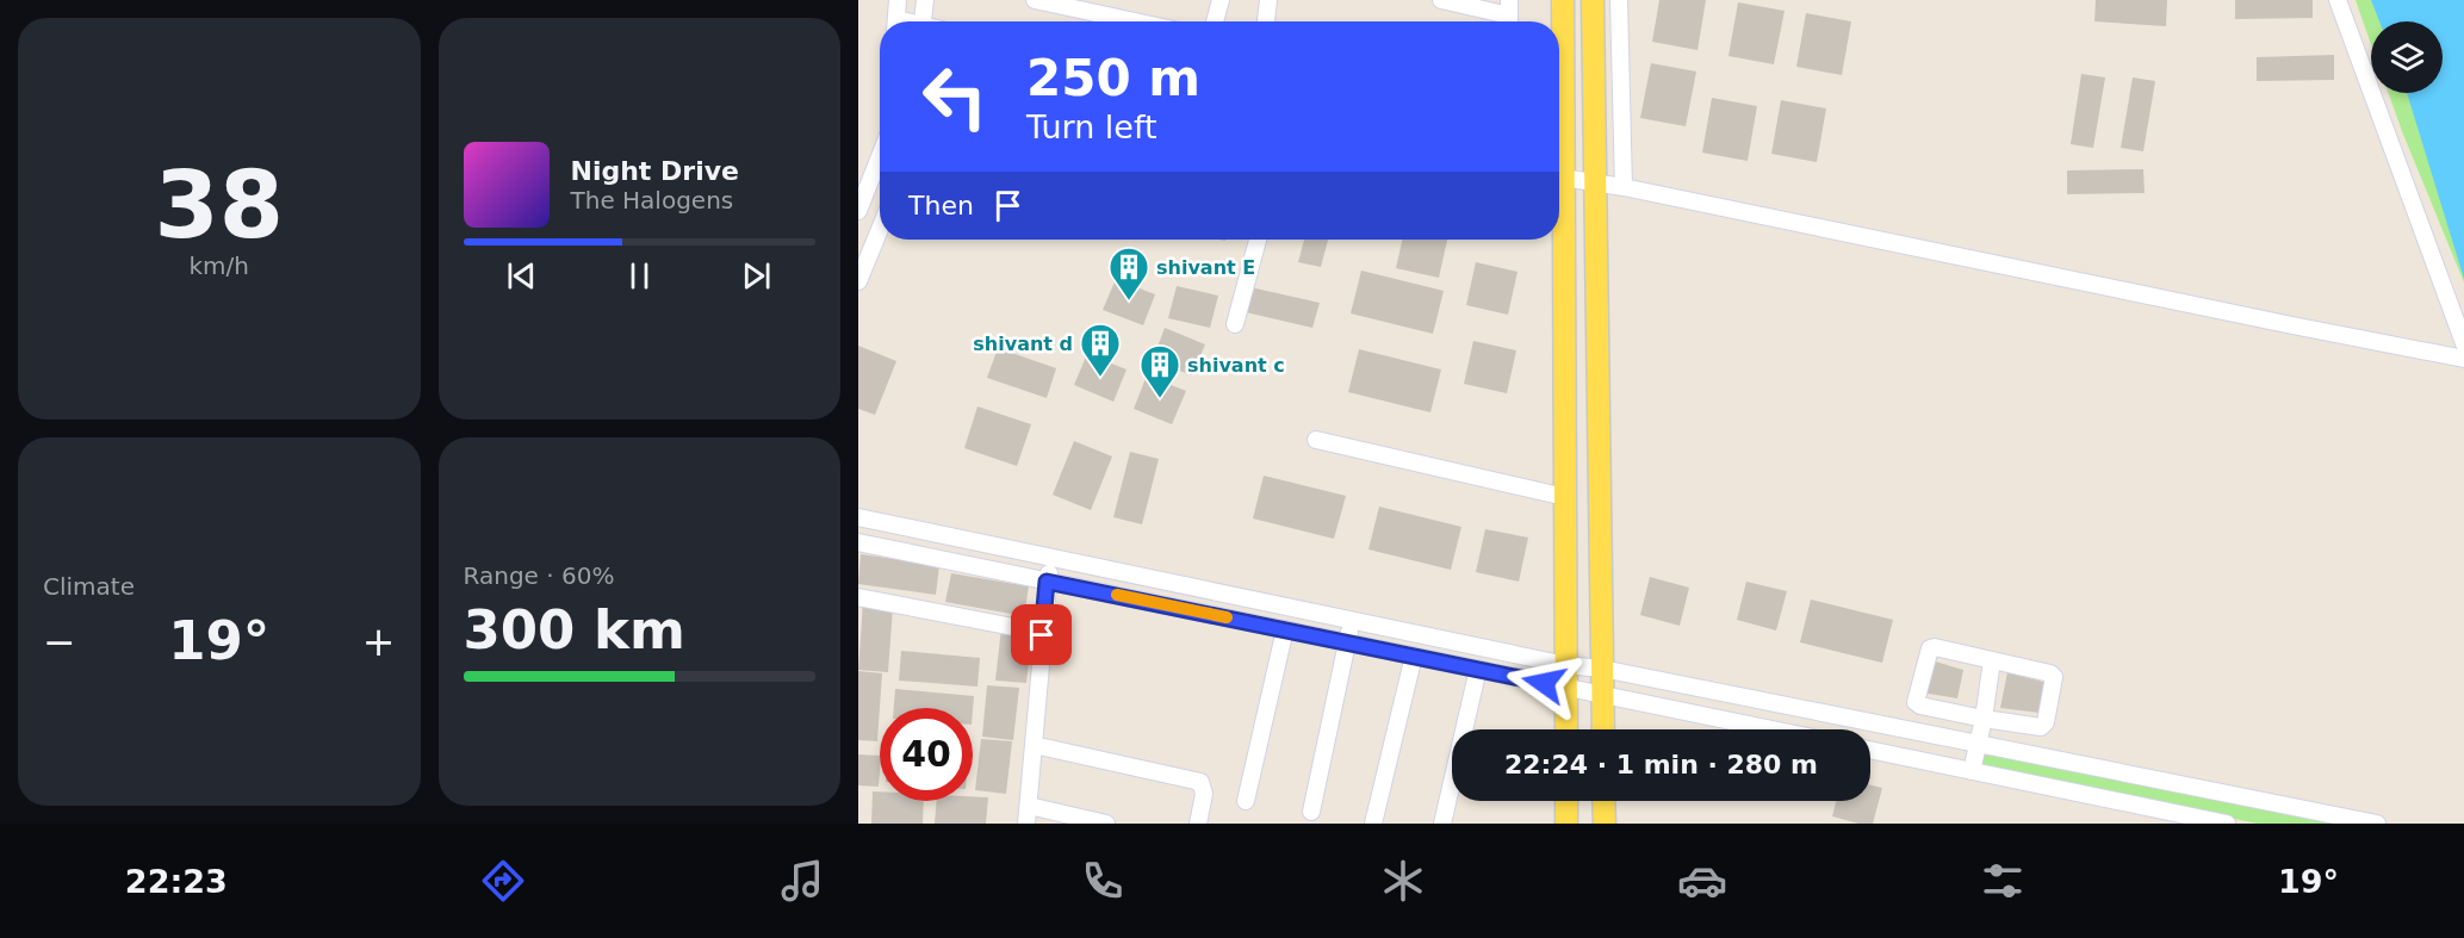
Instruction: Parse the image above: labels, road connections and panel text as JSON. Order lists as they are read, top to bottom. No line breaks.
{"places":{"building":["shivant E","shivant d","shivant c"]},"page":{"tile":[["38","km/h"],"Climate",["Range · 60%","300 km"]],"turn":["250 m","Turn left"],"song":["Night Drive","The Halogens"],"then":"Then","heat":["−","19°","+"],"limit":"40","trip":"22:24 · 1 min · 280 m","tabs":["22:23","19°"]}}
